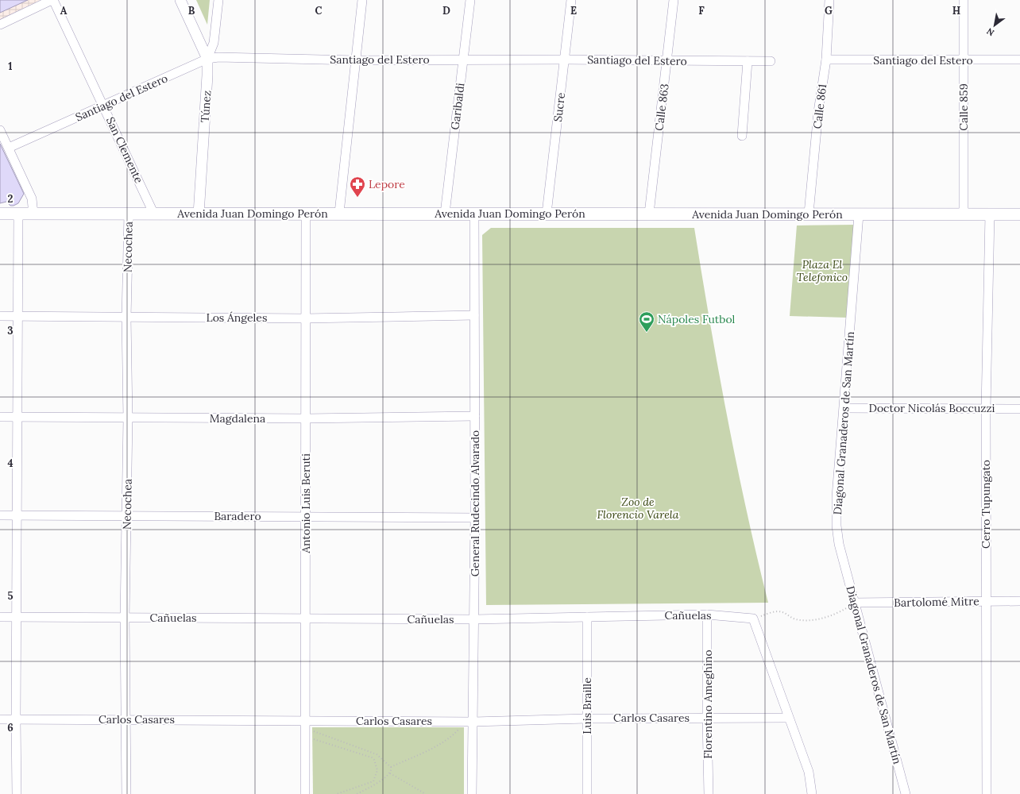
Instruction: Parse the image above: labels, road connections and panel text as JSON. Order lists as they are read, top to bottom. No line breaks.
{"streets":{"main road":["Avenida Juan Domingo Perón"],"street":["Santiago del Estero","Túnez","Garibaldi","Calle 861","Sucre","Calle 863","Calle 859","San Clemente","Necochea","Los Ángeles","Doctor Nicolás Boccuzzi","Magdalena","Diagonal Granaderos de San Martín","Antonio Luis Beruti","General Rudecindo Alvarado","Cerro Tupungato","Baradero","Bartolomé Mitre","Cañuelas","Florentino Ameghino","Luis Braille","Carlos Casares"]},"crossings":[["Santiago del Estero","Túnez"],["Santiago del Estero","Garibaldi"],["Santiago del Estero","Calle 861"],["Santiago del Estero","Sucre"],["Santiago del Estero","Calle 863"],["Santiago del Estero","Calle 859"],["Santiago del Estero","San Clemente"],["Túnez","Avenida Juan Domingo Perón"],["Garibaldi","Avenida Juan Domingo Perón"],["Calle 861","Avenida Juan Domingo Perón"],["Sucre","Avenida Juan Domingo Perón"],["Calle 863","Avenida Juan Domingo Perón"],["Calle 859","Avenida Juan Domingo Perón"],["San Clemente","Avenida Juan Domingo Perón"],["Avenida Juan Domingo Perón","Necochea"],["Avenida Juan Domingo Perón","Diagonal Granaderos de San Martín"],["Avenida Juan Domingo Perón","Antonio Luis Beruti"],["Avenida Juan Domingo Perón","General Rudecindo Alvarado"],["Avenida Juan Domingo Perón","Cerro Tupungato"],["Necochea","Los Ángeles"],["Necochea","Magdalena"],["Necochea","Baradero"],["Necochea","Cañuelas"],["Necochea","Carlos Casares"],["Los Ángeles","Antonio Luis Beruti"],["Los Ángeles","General Rudecindo Alvarado"],["Doctor Nicolás Boccuzzi","Diagonal Granaderos de San Martín"],["Doctor Nicolás Boccuzzi","Cerro Tupungato"],["Magdalena","Antonio Luis Beruti"],["Magdalena","General Rudecindo Alvarado"],["Diagonal Granaderos de San Martín","Bartolomé Mitre"],["Antonio Luis Beruti","Baradero"],["Antonio Luis Beruti","Cañuelas"],["Antonio Luis Beruti","Carlos Casares"],["General Rudecindo Alvarado","Baradero"],["General Rudecindo Alvarado","Cañuelas"],["General Rudecindo Alvarado","Carlos Casares"],["Cerro Tupungato","Bartolomé Mitre"],["Cañuelas","Florentino Ameghino"],["Cañuelas","Luis Braille"],["Florentino Ameghino","Carlos Casares"],["Luis Braille","Carlos Casares"]],"parks":["Plaza El Telefonico","Zoo de Florencio Varela"],"places":{"pharmacy":["Lepore"],"sports":["Nápoles Futbol"]},"north":"bottom left","grid":{"columns":["A","B","C","D","E","F","G","H"],"rows":["1","2","3","4","5","6"]}}
